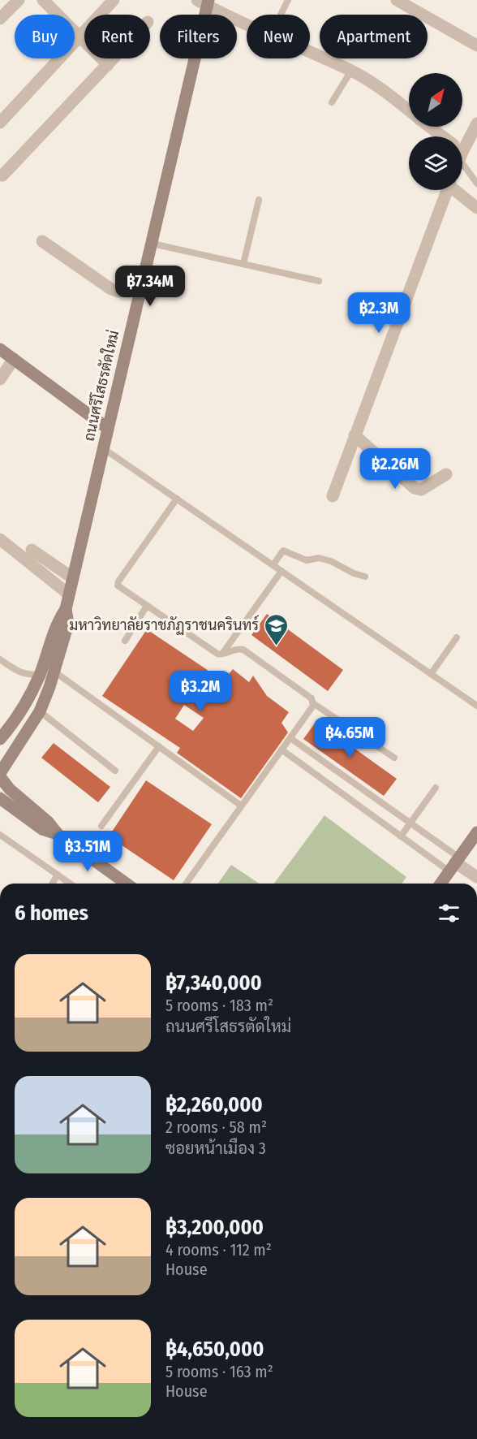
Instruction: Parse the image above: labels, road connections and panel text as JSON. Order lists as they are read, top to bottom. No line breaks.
{"streets":{"street":["ถนนศรีโสธรตัดใหม่"]},"places":{"school or university":["มหาวิทยาลัยราชภัฏราชนครินทร์"]},"north":"top right","page":{"chip":["Buy","Rent","Filters","New","Apartment"],"price":["฿7.34M","฿2.3M","฿2.26M","฿3.2M","฿4.65M","฿3.51M"],"heading":"6 homes","list":[{"name":"฿7,340,000","note":"5 rooms · 183 m² · ถนนศรีโสธรตัดใหม่"},{"name":"฿2,260,000","note":"2 rooms · 58 m² · ซอยหน้าเมือง 3"},{"name":"฿3,200,000","note":"4 rooms · 112 m² · House"},{"name":"฿4,650,000","note":"5 rooms · 163 m² · House"}]}}
